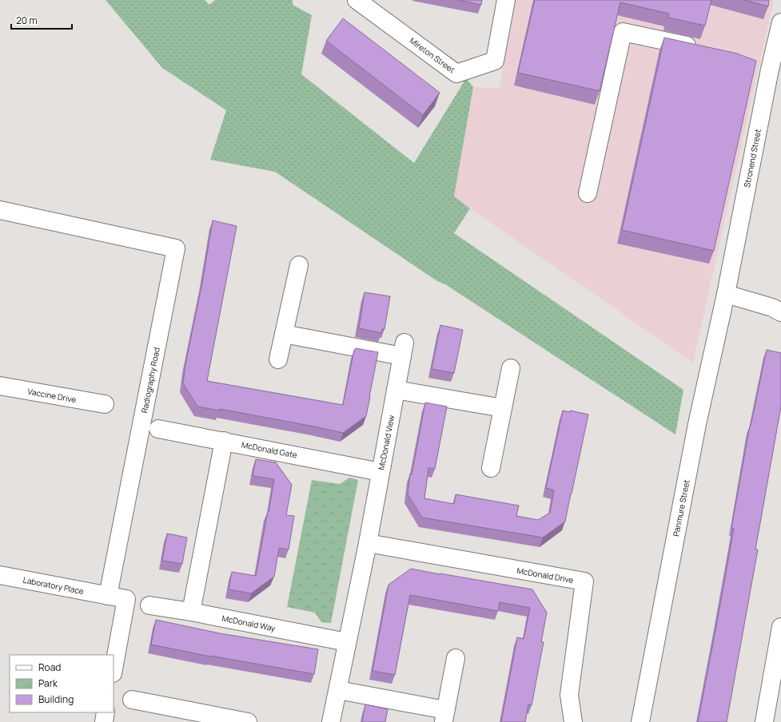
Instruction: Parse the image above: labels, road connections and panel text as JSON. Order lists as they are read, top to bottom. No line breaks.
{"streets":{"street":["Mireton Street","Stronend Street","Radiography Road","Vaccine Drive","McDonald View","McDonald Gate","Panmure Street","McDonald Drive","Laboratory Place","McDonald Way"]},"crossings":[["Stronend Street","Panmure Street"],["Radiography Road","Laboratory Place"],["McDonald View","McDonald Gate"],["McDonald View","McDonald Drive"]],"legend":["Road","Park","Building"],"scale_bar":"20 m"}
